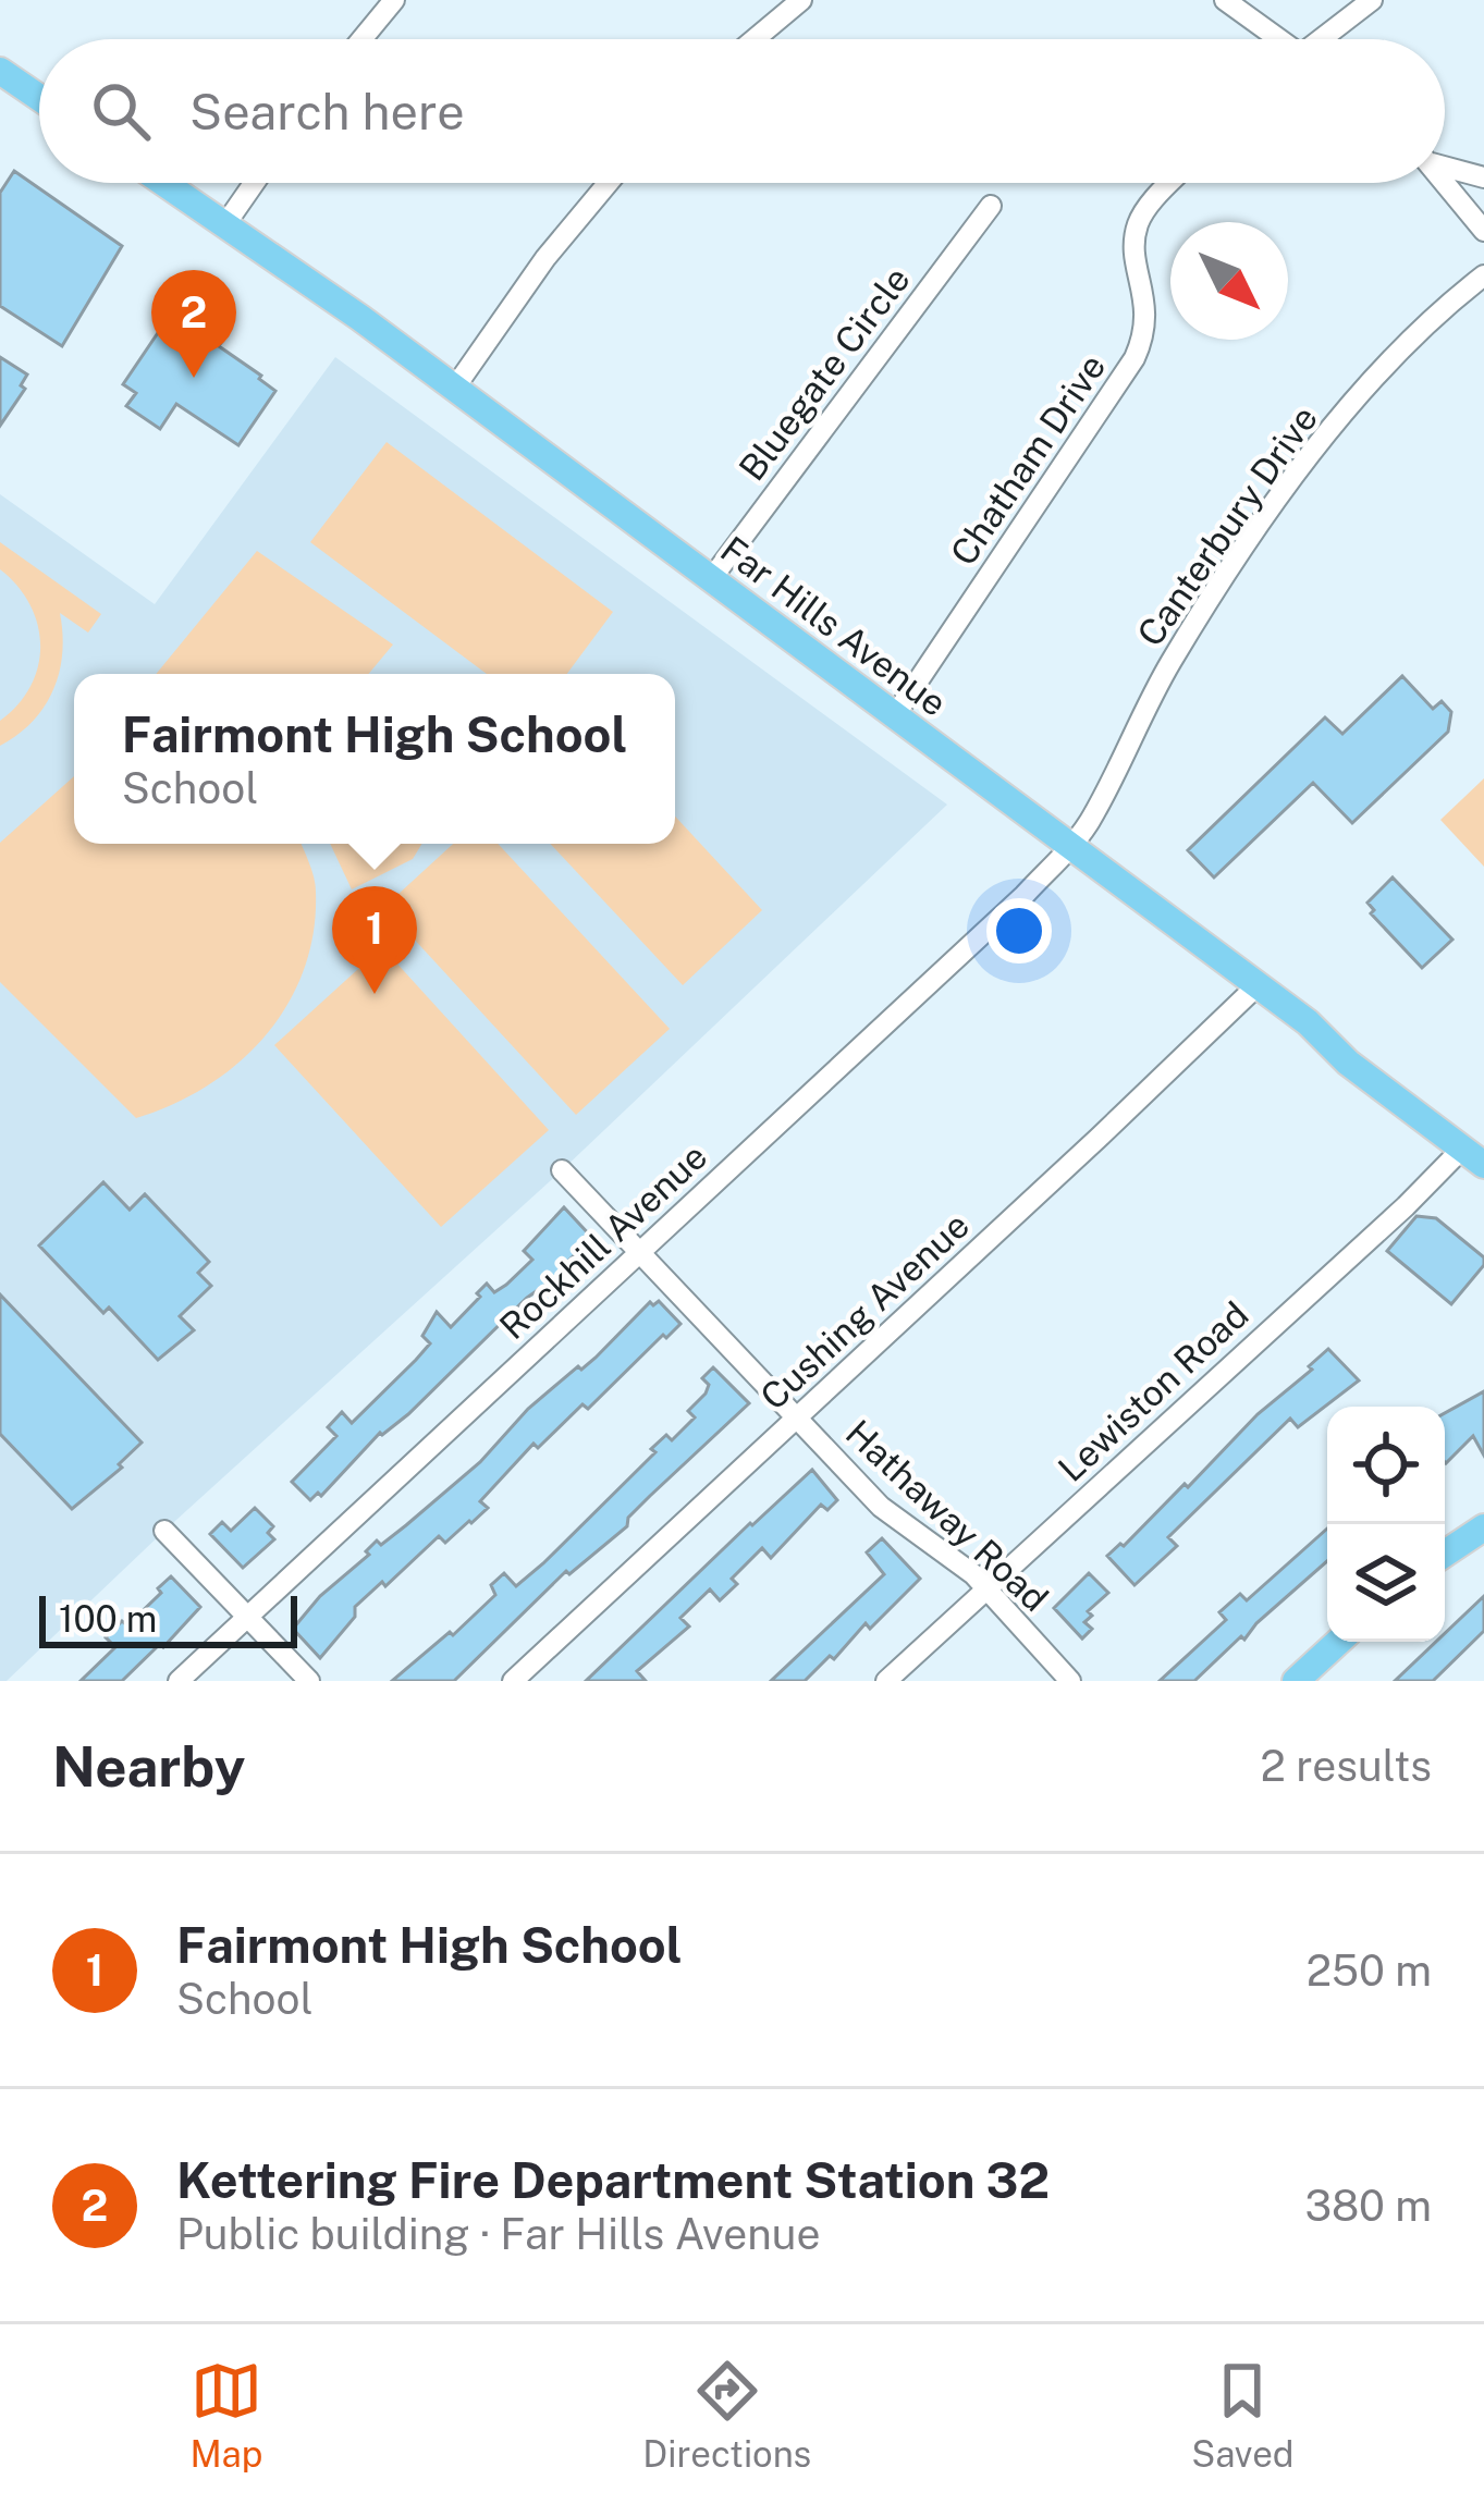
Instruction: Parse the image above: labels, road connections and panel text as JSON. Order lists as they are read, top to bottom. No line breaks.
{"streets":{"main road":["Far Hills Avenue"],"street":["Bluegate Circle","Chatham Drive","Canterbury Drive","Rockhill Avenue","Cushing Avenue","Lewiston Road","Hathaway Road"]},"crossings":[["Bluegate Circle","Far Hills Avenue"],["Chatham Drive","Far Hills Avenue"],["Canterbury Drive","Far Hills Avenue"],["Canterbury Drive","Rockhill Avenue"],["Far Hills Avenue","Rockhill Avenue"],["Far Hills Avenue","Cushing Avenue"],["Far Hills Avenue","Lewiston Road"],["Rockhill Avenue","Hathaway Road"],["Cushing Avenue","Hathaway Road"],["Lewiston Road","Hathaway Road"]],"scale_bar":"100 m","north":"bottom right","page":{"search":"Search here","pins":["2","1"],"popup":["Fairmont High School","School"],"scale":"100 m","heading":["Nearby","2 results"],"list":[{"mark":"1","name":"Fairmont High School","note":"School","value":"250 m"},{"mark":"2","name":"Kettering Fire Department Station 32","note":"Public building · Far Hills Avenue","value":"380 m"}],"nav":["Map","Directions","Saved"]}}
